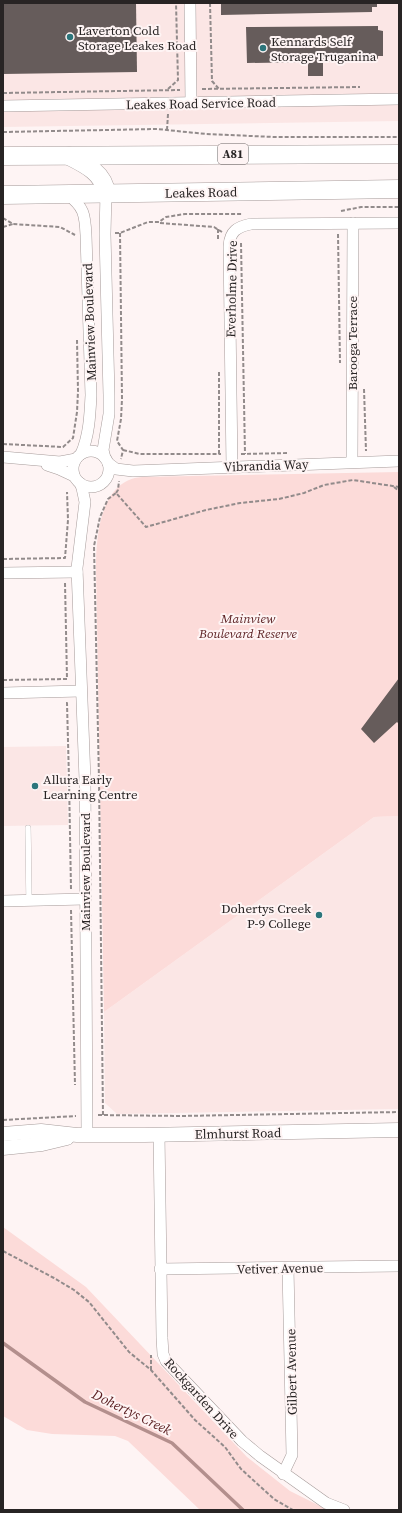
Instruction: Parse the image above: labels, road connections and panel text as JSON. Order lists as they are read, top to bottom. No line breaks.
{"streets":{"highway":["A81","Leakes Road"],"street":["Leakes Road Service Road","Everholme Drive","Mainview Boulevard","Barooga Terrace","Vibrandia Way","Elmhurst Road","Vetiver Avenue","Gilbert Avenue","Rockgarden Drive"]},"crossings":[["Leakes Road","Mainview Boulevard"],["Everholme Drive","Barooga Terrace"],["Everholme Drive","Vibrandia Way"],["Mainview Boulevard","Vibrandia Way"],["Mainview Boulevard","Elmhurst Road"],["Barooga Terrace","Vibrandia Way"],["Elmhurst Road","Rockgarden Drive"],["Vetiver Avenue","Gilbert Avenue"],["Vetiver Avenue","Rockgarden Drive"],["Gilbert Avenue","Rockgarden Drive"]],"water":["Dohertys Creek"],"parks":["Mainview Boulevard Reserve"],"places":["Laverton Cold Storage Leakes Road","Kennards Self Storage Truganina","Allura Early Learning Centre","Dohertys Creek P-9 College"]}
